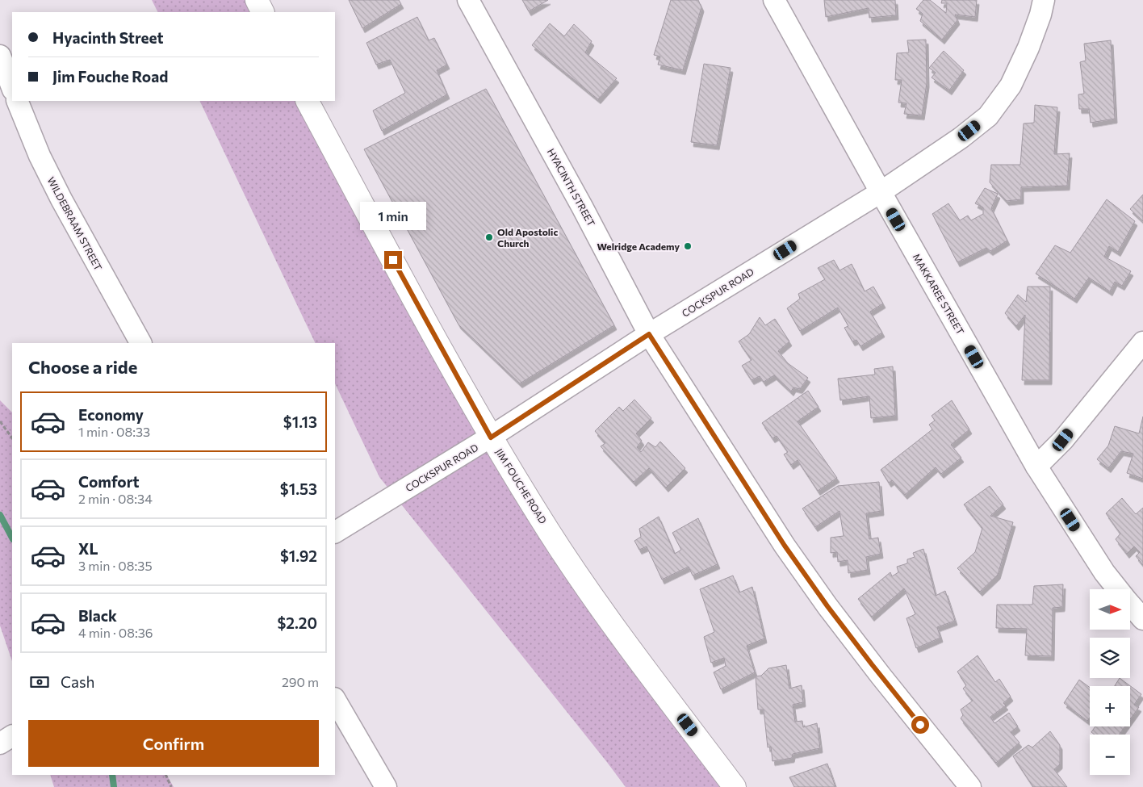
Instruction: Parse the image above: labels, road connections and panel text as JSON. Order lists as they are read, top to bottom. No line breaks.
{"streets":{"street":["HYACINTH STREET","WILDEBRAAM STREET","COCKSPUR ROAD","MAKKAREE STREET","JIM FOUCHE ROAD"]},"crossings":[["HYACINTH STREET","COCKSPUR ROAD"],["COCKSPUR ROAD","MAKKAREE STREET"],["COCKSPUR ROAD","JIM FOUCHE ROAD"]],"places":["Old Apostolic Church","Welridge Academy"],"north":"right","page":{"banner":["Hyacinth Street","Jim Fouche Road"],"bubble":"1 min","heading":"Choose a ride","list":[{"name":"Economy","note":"1 min · 08:33","value":"$1.13"},{"name":"Comfort","note":"2 min · 08:34","value":"$1.53"},{"name":"XL","note":"3 min · 08:35","value":"$1.92"},{"name":"Black","note":"4 min · 08:36","value":"$2.20"}],"map_buttons":["+","−"],"pay":["Cash","290 m"],"buttons":"Confirm"}}
